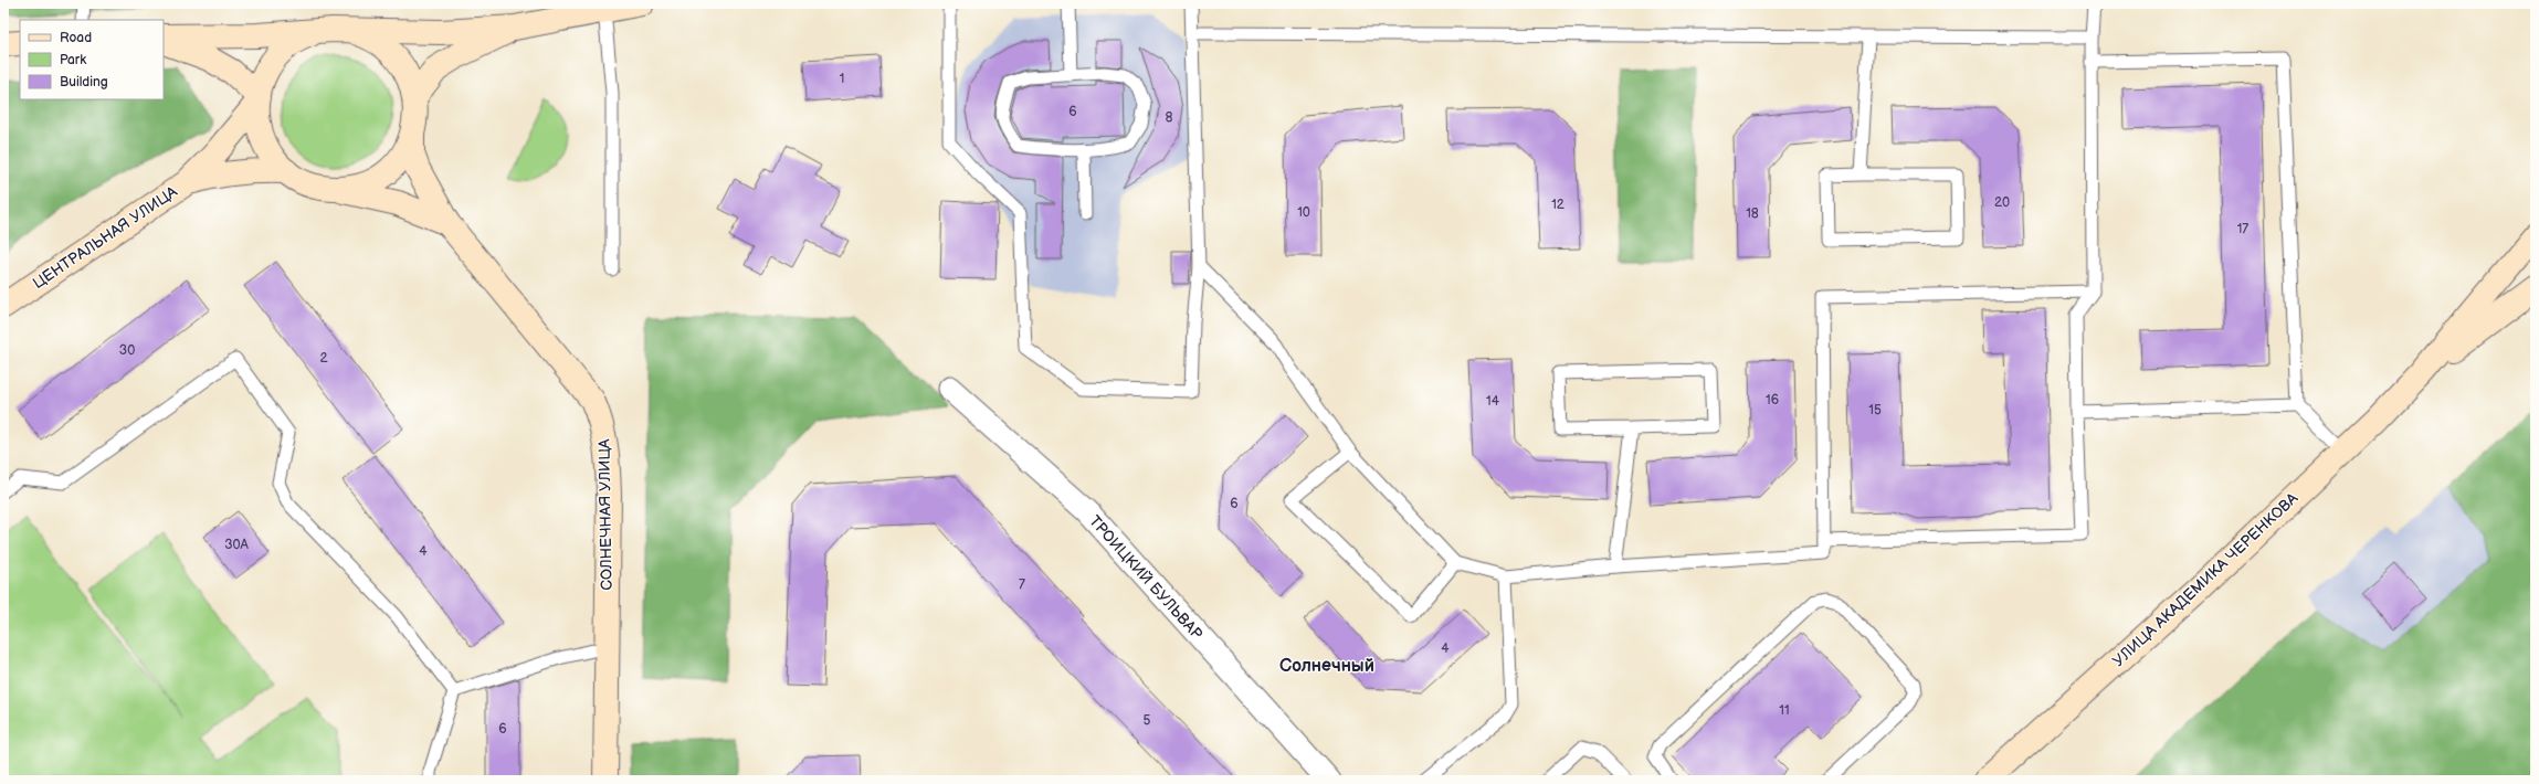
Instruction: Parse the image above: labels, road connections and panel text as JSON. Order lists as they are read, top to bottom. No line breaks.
{"streets":{"main road":["ЦЕНТРАЛЬНАЯ УЛИЦА","СОЛНЕЧНАЯ УЛИЦА","УЛИЦА АКАДЕМИКА ЧЕРЕНКОВА"],"street":["ТРОИЦКИЙ БУЛЬВАР"]},"districts":["Солнечный"],"house_numbers":["1","6","8","20","12","10","18","17","30","2","16","14","15","6","30А","4","7","4","11","5","6"],"legend":["Road","Park","Building"]}
